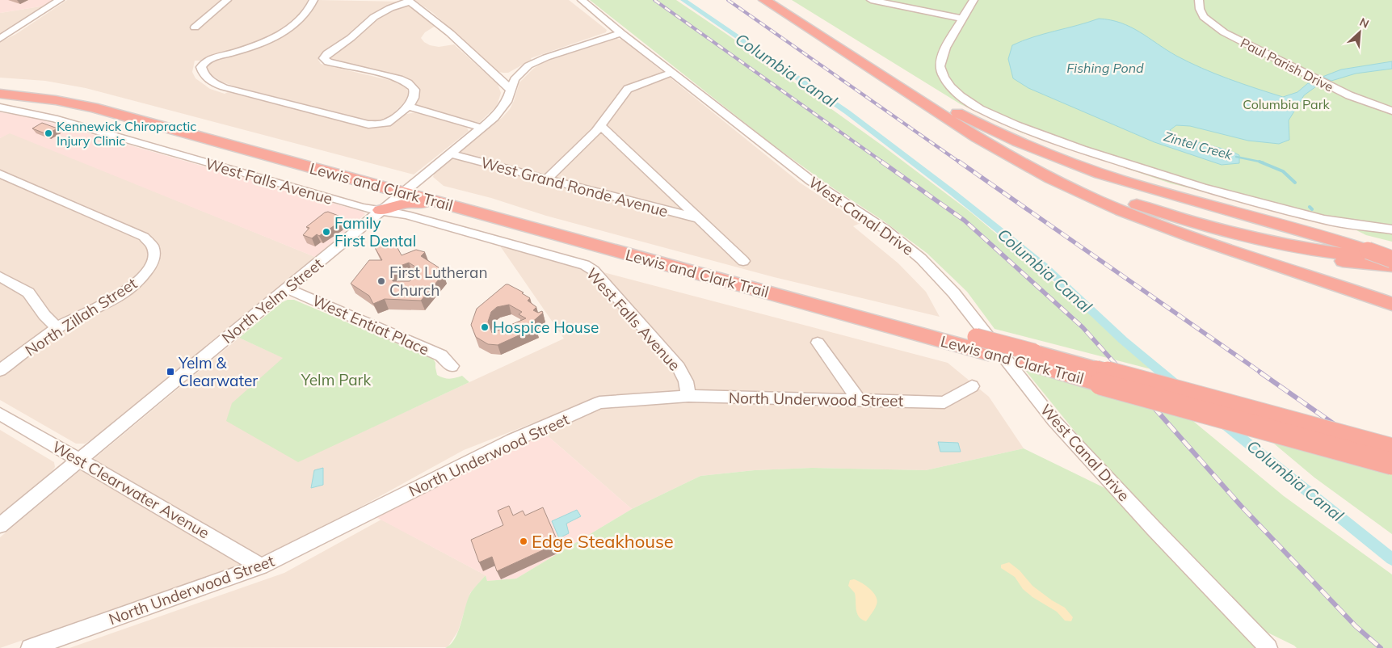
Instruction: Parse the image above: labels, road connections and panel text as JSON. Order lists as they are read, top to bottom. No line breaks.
{"streets":{"highway":["Lewis and Clark Trail"],"street":["Paul Parish Drive","West Falls Avenue","West Grand Ronde Avenue","West Canal Drive","North Yelm Street","North Zillah Street","West Entiat Place","North Underwood Street","West Clearwater Avenue"]},"crossings":[["West Falls Avenue","North Yelm Street"],["West Falls Avenue","North Underwood Street"],["Lewis and Clark Trail","North Yelm Street"],["West Grand Ronde Avenue","North Yelm Street"],["West Canal Drive","North Yelm Street"],["North Yelm Street","West Entiat Place"],["North Yelm Street","West Clearwater Avenue"],["North Underwood Street","West Clearwater Avenue"]],"water":["Fishing Pond","Columbia Canal","Zintel Creek"],"parks":["Columbia Park","Yelm Park"],"places":{"other":["Kennewick Chiropractic Injury Clinic","Family First Dental","First Lutheran Church","Hospice House","Edge Steakhouse"],"transit":["Yelm & Clearwater"]},"north":"top right"}
